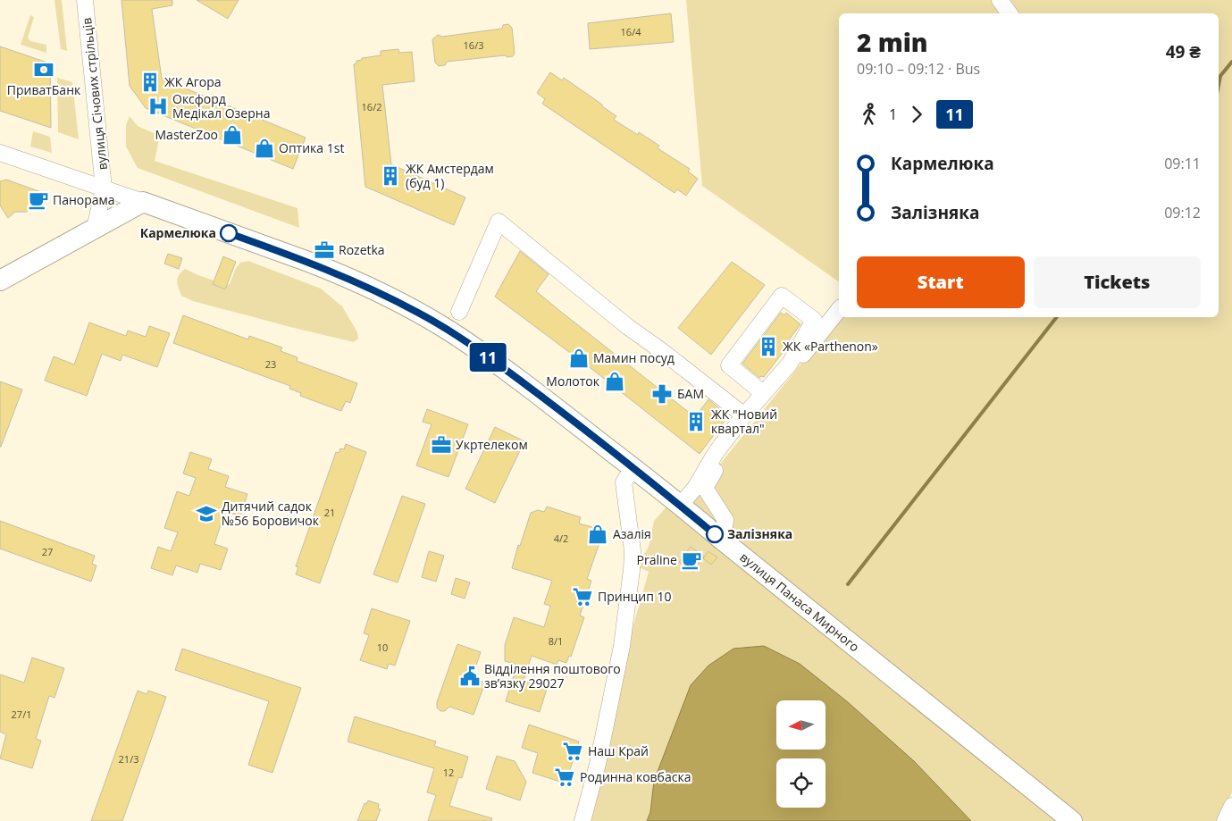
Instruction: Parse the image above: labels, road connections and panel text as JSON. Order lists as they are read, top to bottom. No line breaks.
{"streets":{"main road":["вулиця Панаса Мирного"],"street":["вулиця Січових стрільців"]},"places":{"bank":["ПриватБанк"],"building":["ЖК Агора","ЖК Амстердам (буд 1)","ЖК «Parthenon»","ЖК \"Новий квартал\""],"hospital":["Оксфорд Медікал Озерна"],"shop":["MasterZoo","Оптика 1st","Мамин посуд","Молоток","Азалія"],"cafe":["Панорама","Praline"],"other":["Кармелюка","Залізняка"],"office":["Rozetka","Укртелеком"],"pharmacy":["БАМ"],"school or university":["Дитячий садок №56 Боровичок"],"supermarket":["Принцип 10","Наш Край","Родинна ковбаска"],"public building":["Відділення поштового зв’язку 29027"]},"lines":["bus line 11"],"house_numbers":["16/4","16/3","16/2","23","21","4/2","27","8/1","10","27/1","21/3","12"],"north":"left","page":{"on_map":"11","heading":["2 min","09:10 – 09:12 · Bus","49 ₴"],"legs":["1","11"],"list":[{"name":"Кармелюка","value":"09:11"},{"name":"Залізняка","value":"09:12"}],"buttons":["Start","Tickets"]}}
